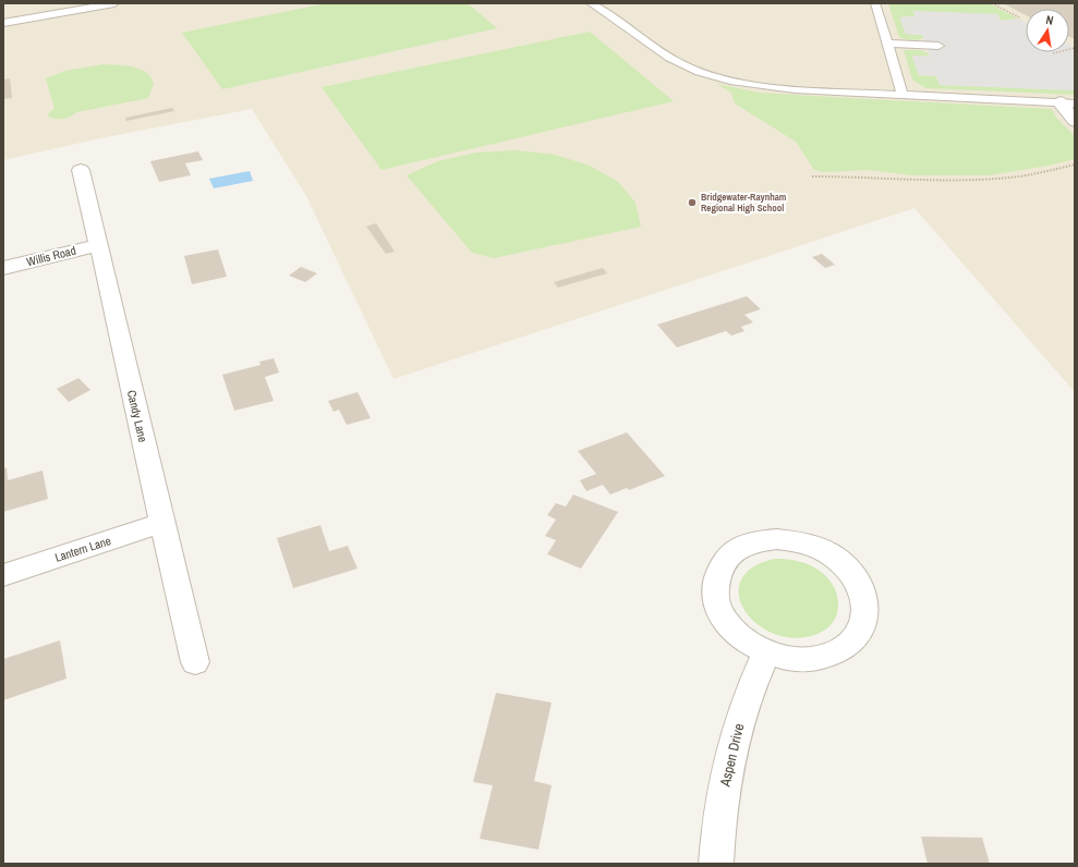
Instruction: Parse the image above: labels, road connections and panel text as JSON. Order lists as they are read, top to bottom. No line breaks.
{"streets":{"street":["Willis Road","Candy Lane","Lantern Lane","Aspen Drive"]},"crossings":[["Willis Road","Candy Lane"],["Candy Lane","Lantern Lane"]],"places":["Bridgewater-Raynham Regional High School"],"north":"top"}
